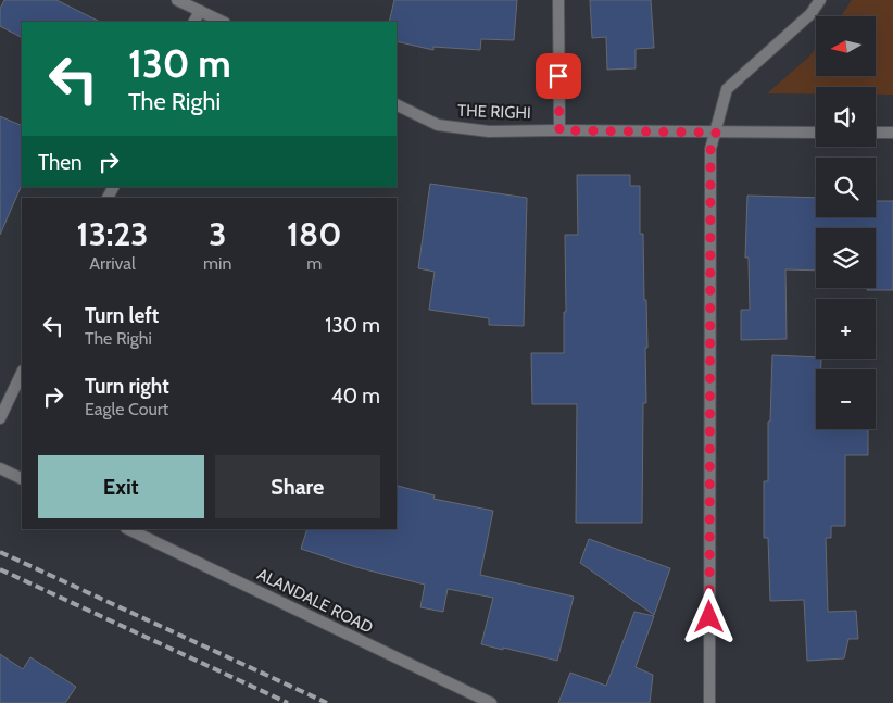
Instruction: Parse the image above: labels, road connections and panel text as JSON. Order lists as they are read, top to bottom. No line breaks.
{"streets":{"street":["THE RIGHI","ALANDALE ROAD"]},"north":"left","page":{"map_buttons":["+","−"],"turn":["130 m","The Righi"],"then":"Then","eta":["13:23","Arrival","3","min","180","m"],"list":[{"name":"Turn left","note":"The Righi","value":"130 m"},{"name":"Turn right","note":"Eagle Court","value":"40 m"}],"buttons":["Exit","Share"]}}
